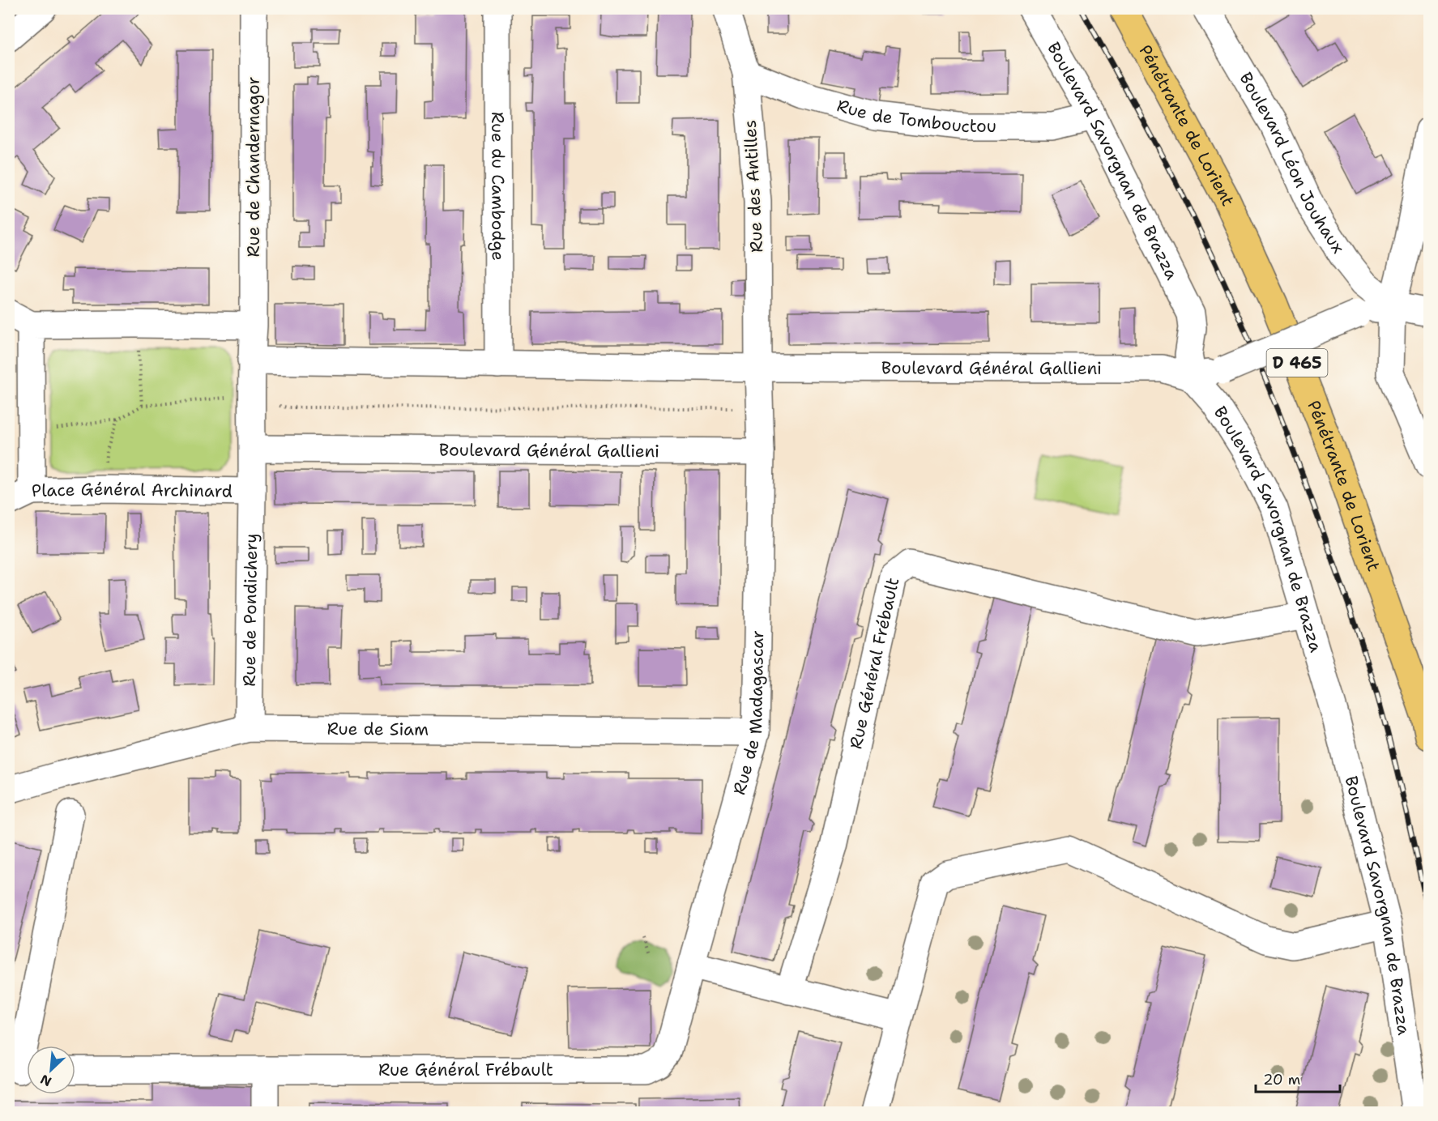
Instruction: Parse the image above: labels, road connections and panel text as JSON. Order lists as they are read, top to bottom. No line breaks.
{"streets":{"main road":["Pénétrante de Lorient","D 465"],"street":["Rue de Tombouctou","Boulevard Savorgnan de Brazza","Boulevard Léon Jouhaux","Rue de Chandernagor","Rue du Cambodge","Rue des Antilles","Boulevard Général Gallieni","Place Général Archinard","Rue de Pondichery","Rue Général Frébault","Rue de Madagascar","Rue de Siam"]},"crossings":[["Rue de Tombouctou","Boulevard Savorgnan de Brazza"],["Rue de Tombouctou","Rue des Antilles"],["Boulevard Savorgnan de Brazza","Boulevard Général Gallieni"],["Boulevard Savorgnan de Brazza","Rue Général Frébault"],["Boulevard Léon Jouhaux","Boulevard Général Gallieni"],["Rue de Chandernagor","Place Général Archinard"],["Rue du Cambodge","Boulevard Général Gallieni"],["Rue des Antilles","Boulevard Général Gallieni"],["Boulevard Général Gallieni","Place Général Archinard"],["Boulevard Général Gallieni","Rue de Madagascar"],["Place Général Archinard","Rue de Pondichery"],["Rue de Pondichery","Rue de Siam"],["Rue Général Frébault","Rue de Madagascar"],["Rue de Madagascar","Rue de Siam"]],"scale_bar":"20 m","north":"bottom left"}
